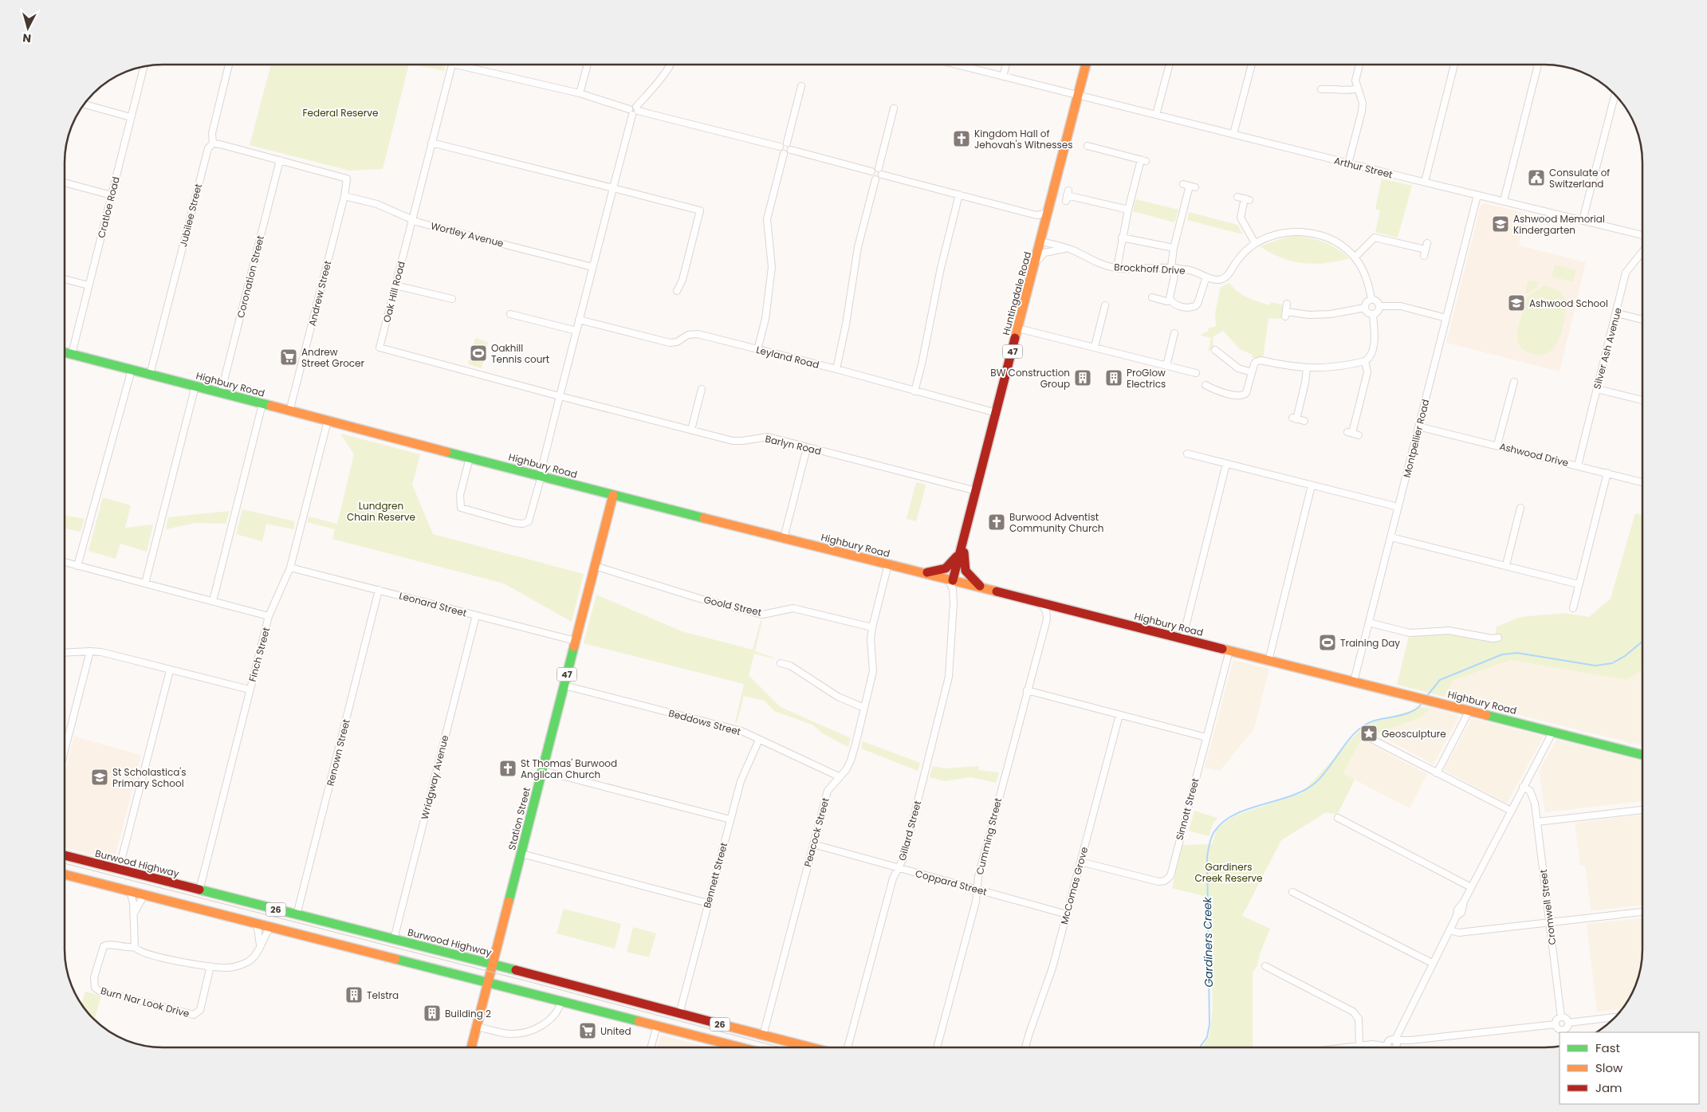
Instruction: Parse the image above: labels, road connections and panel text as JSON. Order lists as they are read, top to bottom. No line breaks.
{"streets":{"main road":["Huntingdale Road","47","Highbury Road","Station Street","Burwood Highway","26"],"street":["Arthur Street","Cratloe Road","Jubilee Street","Wortley Avenue","Brockhoff Drive","Coronation Street","Oak Hill Road","Andrew Street","Silver Ash Avenue","Leyland Road","Montpellier Road","Barlyn Road","Ashwood Drive","Leonard Street","Goold Street","Finch Street","Beddows Street","Renown Street","Wridgway Avenue","Sinnott Street","Gillard Street","Peacock Street","Cumming Street","Bennett Street","Coppard Street","McComas Grove","Cromwell Street","Burn Nar Look Drive"]},"crossings":[["Arthur Street","Huntingdale Road"],["Arthur Street","Montpellier Road"],["Cratloe Road","Highbury Road"],["Jubilee Street","Highbury Road"],["Wortley Avenue","Oak Hill Road"],["Wortley Avenue","Andrew Street"],["Brockhoff Drive","Huntingdale Road"],["Coronation Street","Andrew Street"],["Coronation Street","Highbury Road"],["Oak Hill Road","Barlyn Road"],["Andrew Street","Highbury Road"],["Huntingdale Road","47"],["Huntingdale Road","Leyland Road"],["Huntingdale Road","Highbury Road"],["Huntingdale Road","Barlyn Road"],["Huntingdale Road","Gillard Street"],["Silver Ash Avenue","Ashwood Drive"],["47","Highbury Road"],["Highbury Road","Montpellier Road"],["Highbury Road","Finch Street"],["Highbury Road","Sinnott Street"],["Highbury Road","Station Street"],["Highbury Road","Gillard Street"],["Highbury Road","Peacock Street"],["Montpellier Road","Ashwood Drive"],["Leonard Street","Finch Street"],["Leonard Street","Renown Street"],["Leonard Street","Wridgway Avenue"],["Leonard Street","Station Street"],["Goold Street","Station Street"],["Goold Street","Peacock Street"],["Finch Street","Burwood Highway"],["Beddows Street","Station Street"],["Beddows Street","Peacock Street"],["Beddows Street","Bennett Street"],["Renown Street","Burwood Highway"],["Wridgway Avenue","Burwood Highway"],["Sinnott Street","McComas Grove"],["Station Street","Burwood Highway"],["Station Street","26"],["Gillard Street","Coppard Street"],["Peacock Street","Burwood Highway"],["Peacock Street","Coppard Street"],["Cumming Street","Coppard Street"],["Burwood Highway","Bennett Street"],["Coppard Street","McComas Grove"]],"water":["Gardiners Creek"],"parks":["Federal Reserve","Lundgren Chain Reserve","Gardiners Creek Reserve"],"places":{"church":["Kingdom Hall of Jehovah's Witnesses","Burwood Adventist Community Church","St Thomas' Burwood Anglican Church"],"public building":["Consulate of Switzerland"],"school or university":["Ashwood Memorial Kindergarten","Ashwood School","St Scholastica's Primary School"],"sports":["Oakhill Tennis court","Training Day"],"supermarket":["Andrew Street Grocer","United"],"building":["BW Construction Group","ProGlow Electrics","Telstra","Building 2"],"place":["Geosculpture"]},"legend":["Fast","Slow","Jam"],"north":"bottom"}
